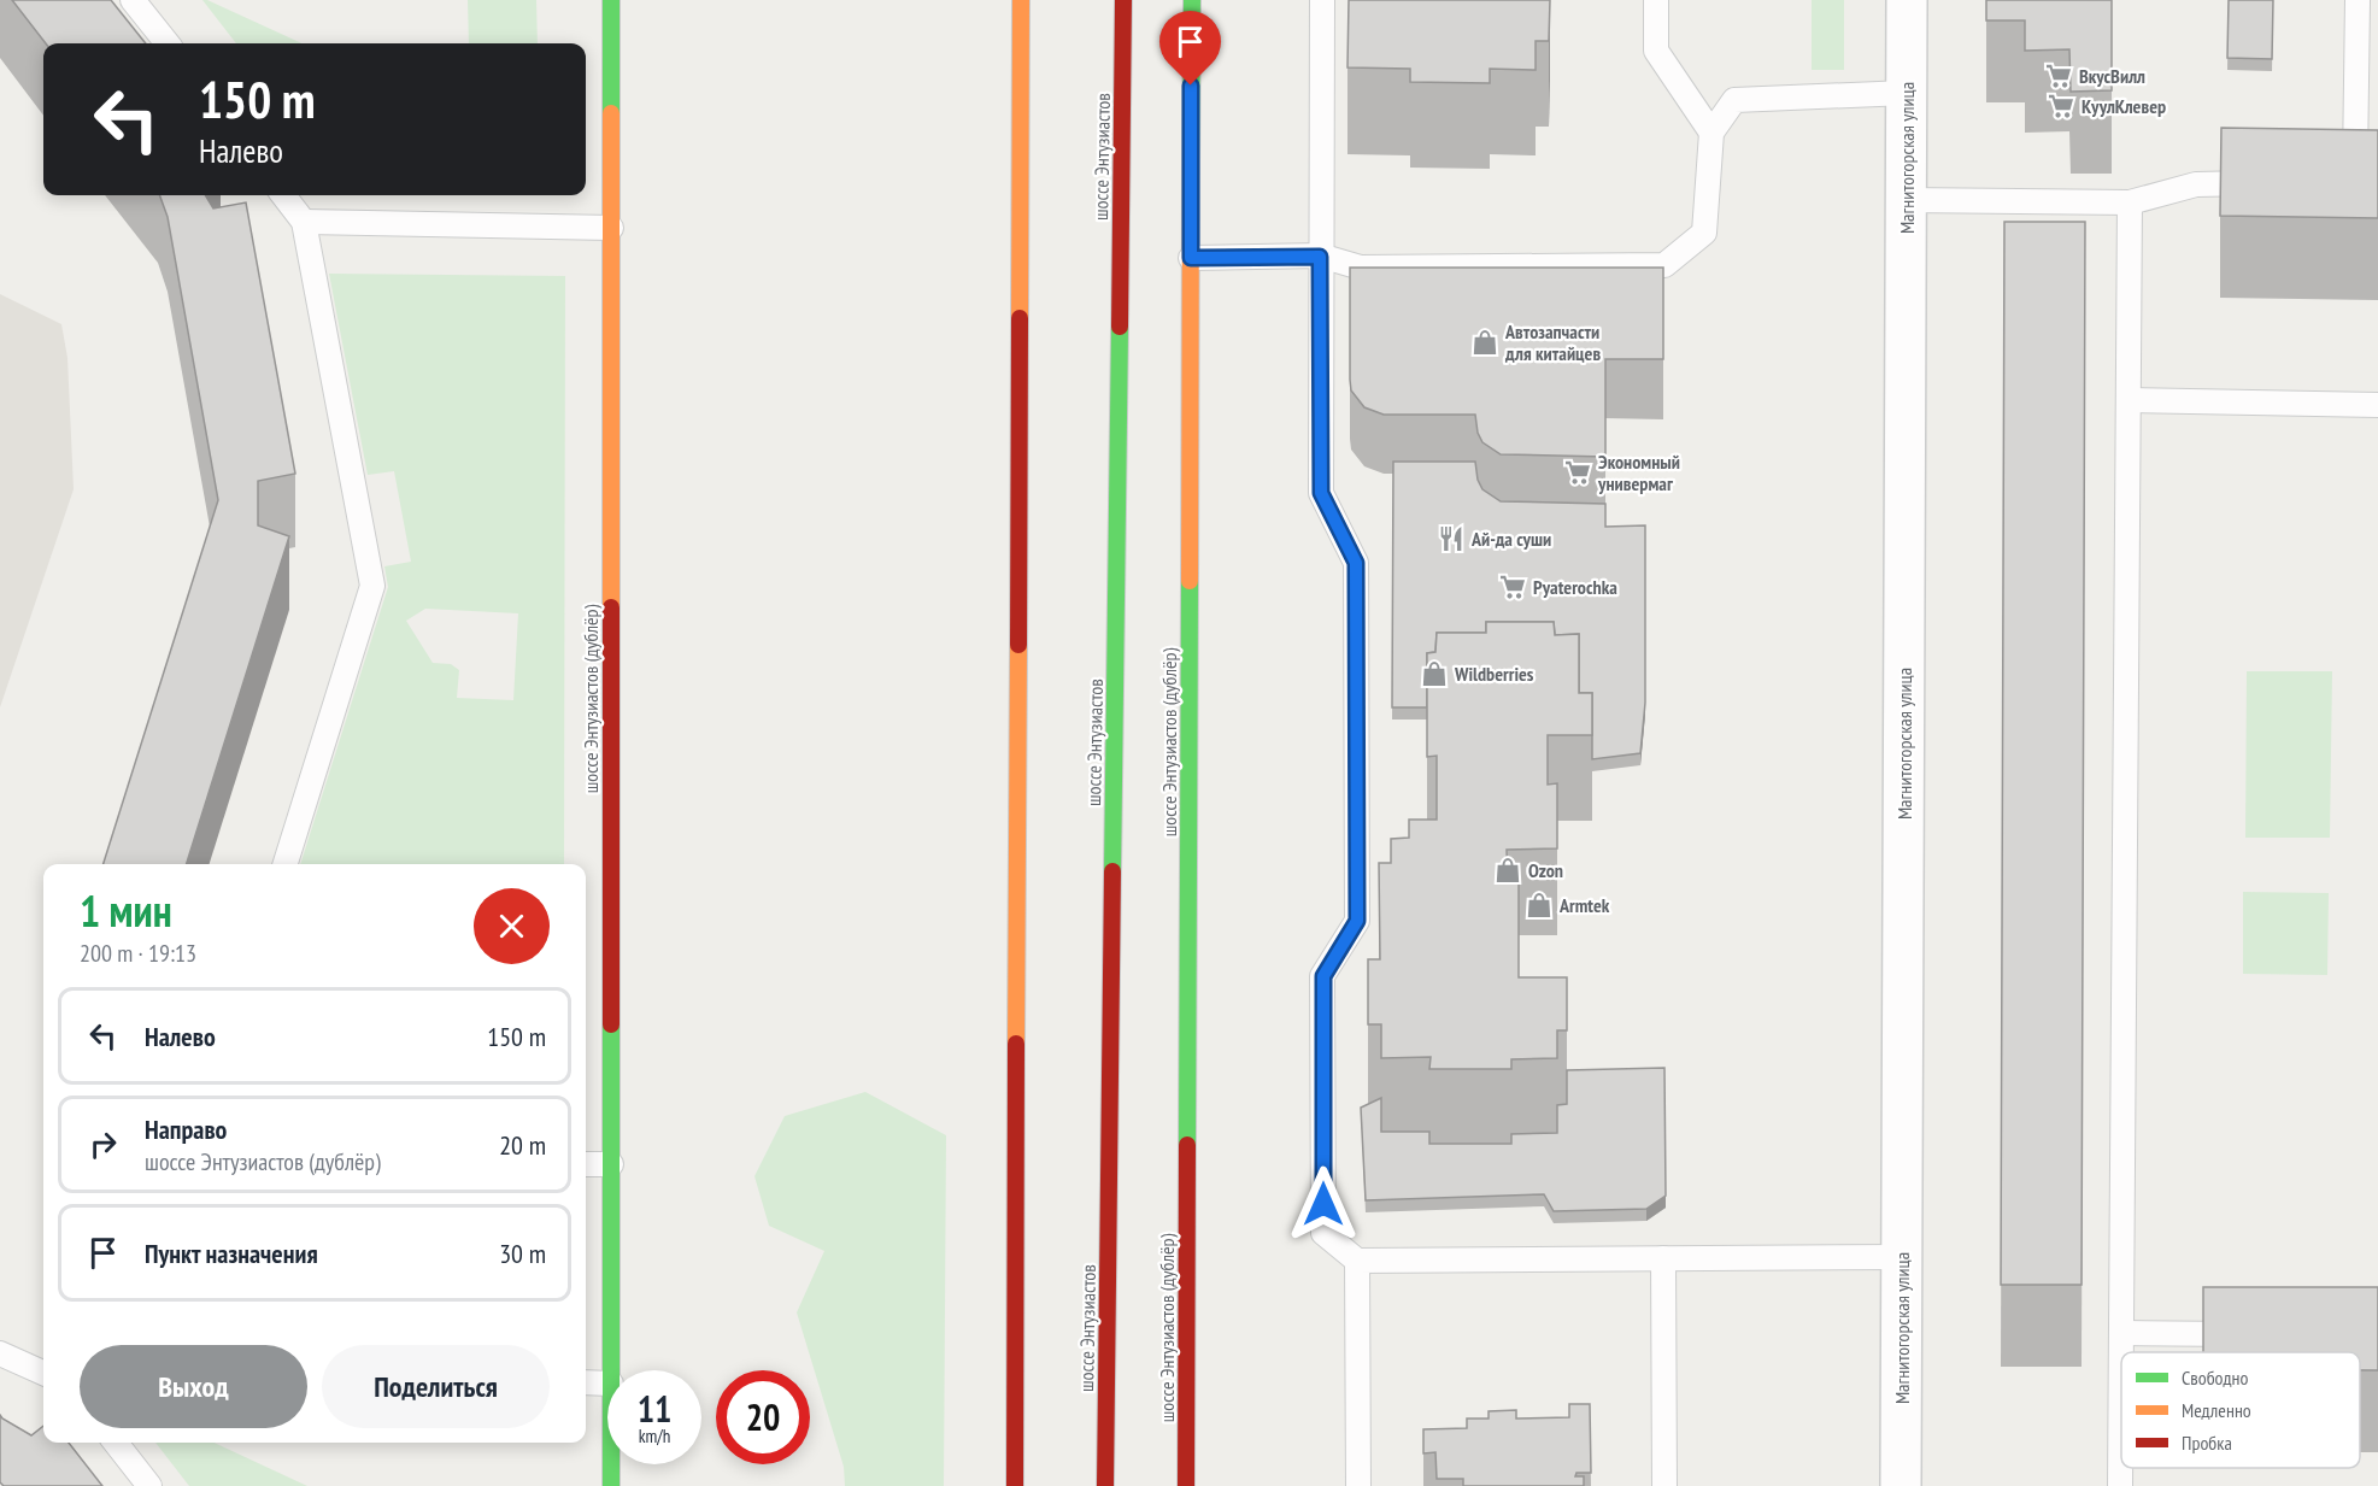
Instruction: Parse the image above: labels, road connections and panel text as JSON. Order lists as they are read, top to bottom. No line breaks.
{"streets":{"main road":["шоссе Энтузиастов","шоссе Энтузиастов (дублёр)"],"street":["Магнитогорская улица"]},"places":{"supermarket":["ВкусВилл","КуулКлевер","Экономный универмаг","Pyaterochka"],"shop":["Автозапчасти для китайцев","Wildberries","Ozon","Armtek"],"restaurant":["Ай-да суши"]},"legend":["Свободно","Медленно","Пробка"],"page":{"turn":["150 m","Налево"],"heading":["1 мин","200 m · 19:13"],"list":[{"name":"Налево","value":"150 m"},{"name":"Направо","note":"шоссе Энтузиастов (дублёр)","value":"20 m"},{"name":"Пункт назначения","value":"30 m"}],"buttons":["Выход","Поделиться"],"speed":"11 km/h","limit":"20"}}
